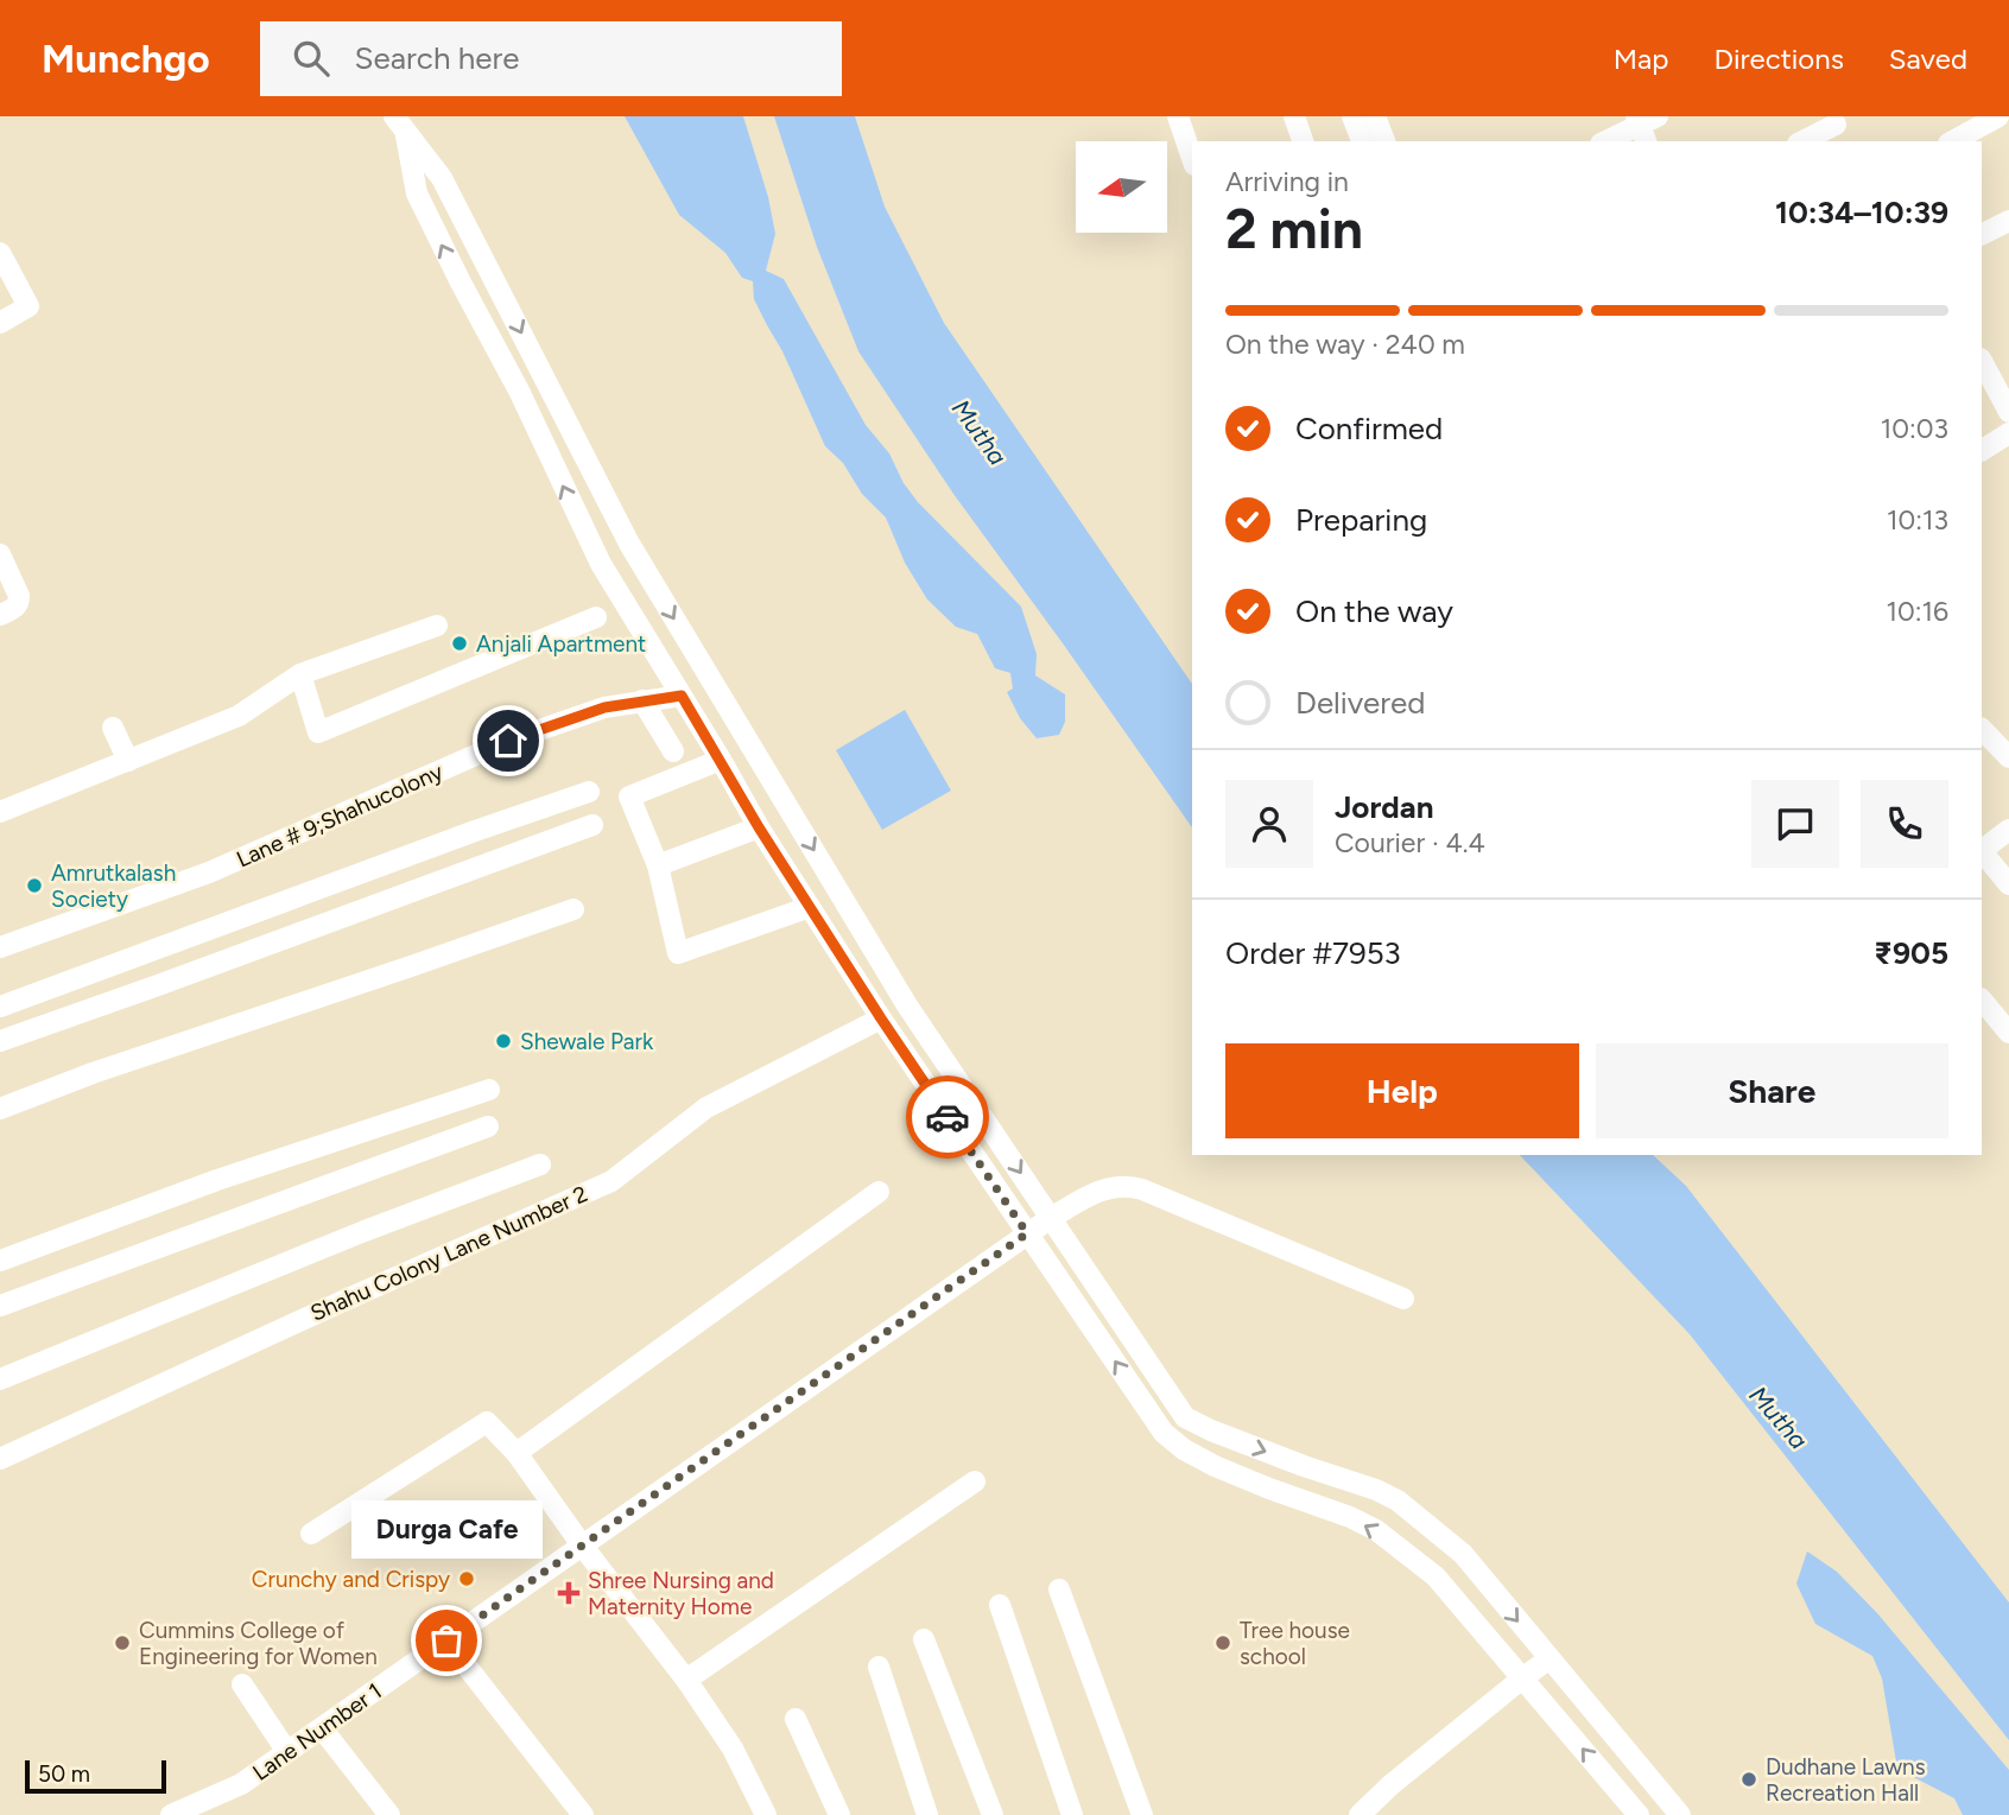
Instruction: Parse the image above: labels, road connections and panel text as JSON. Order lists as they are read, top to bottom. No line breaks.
{"streets":{"street":["Lane # 9;Shahucolony","Shahu Colony Lane Number 2","Lane Number 1"]},"water":["Mutha"],"places":{"other":["Anjali Apartment","Amrutkalash Society","Shewale Park","Crunchy and Crispy","Durga Cafe","Cummins College of Engineering for Women","Tree house school","Dudhane Lawns Recreation Hall"],"health":["Shree Nursing and Maternity Home"]},"scale_bar":"50 m","north":"left","page":{"header":"Munchgo","search":"Search here","nav":["Map","Directions","Saved"],"heading":["2 min","Arriving in","10:34–10:39"],"panel":["Jordan","Courier · 4.4","Order #7953","₹905"],"bar":"On the way · 240 m","list":[["Confirmed","10:03"],["Preparing","10:13"],["On the way","10:16"],"Delivered"],"buttons":["Help","Share"],"bubble":"Durga Cafe","scale":"50 m"}}
